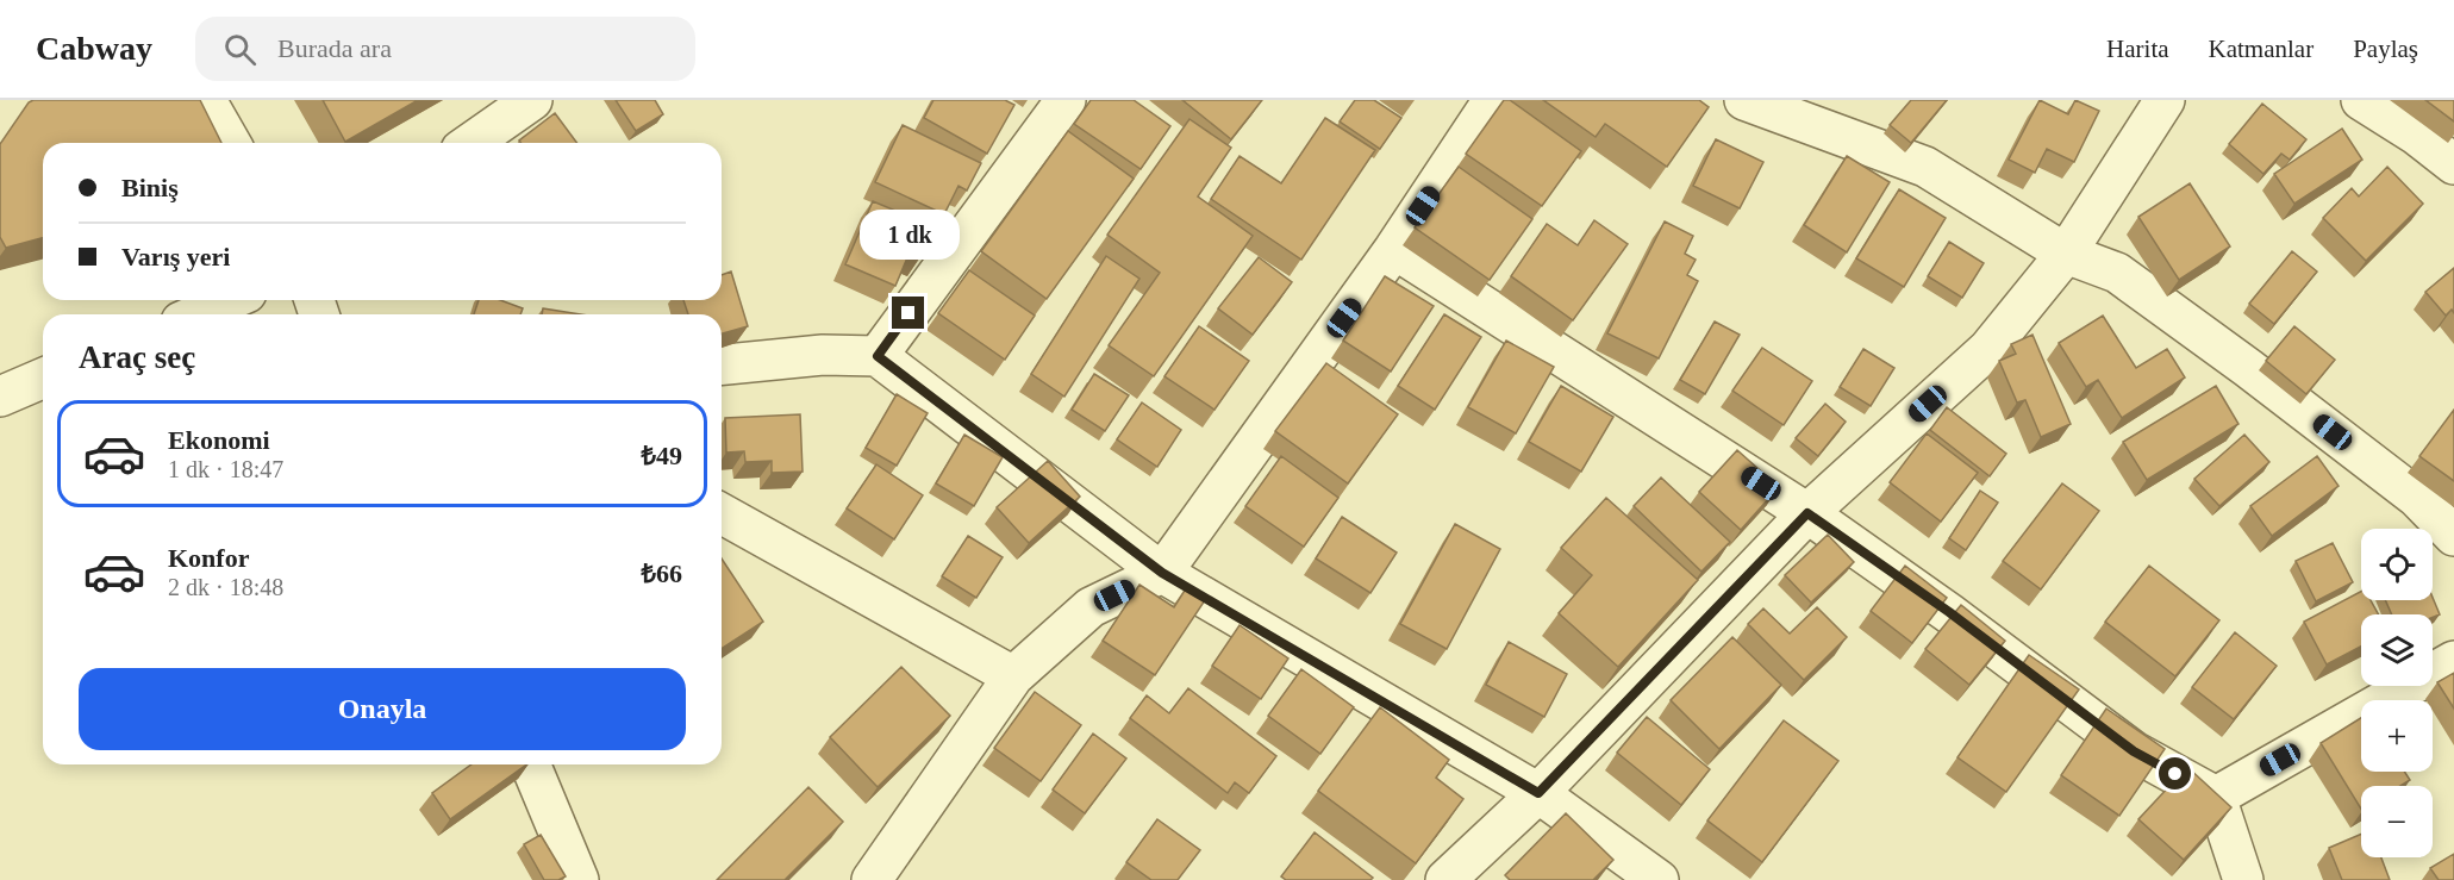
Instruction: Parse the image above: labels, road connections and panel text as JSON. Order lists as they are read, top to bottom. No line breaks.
{"page":{"header":"Cabway","search":"Burada ara","nav":["Harita","Katmanlar","Paylaş"],"banner":["Biniş","Varış yeri"],"bubble":"1 dk","heading":"Araç seç","list":[{"name":"Ekonomi","note":"1 dk · 18:47","value":"₺49"},{"name":"Konfor","note":"2 dk · 18:48","value":"₺66"}],"map_buttons":["+","−"],"buttons":"Onayla"}}
